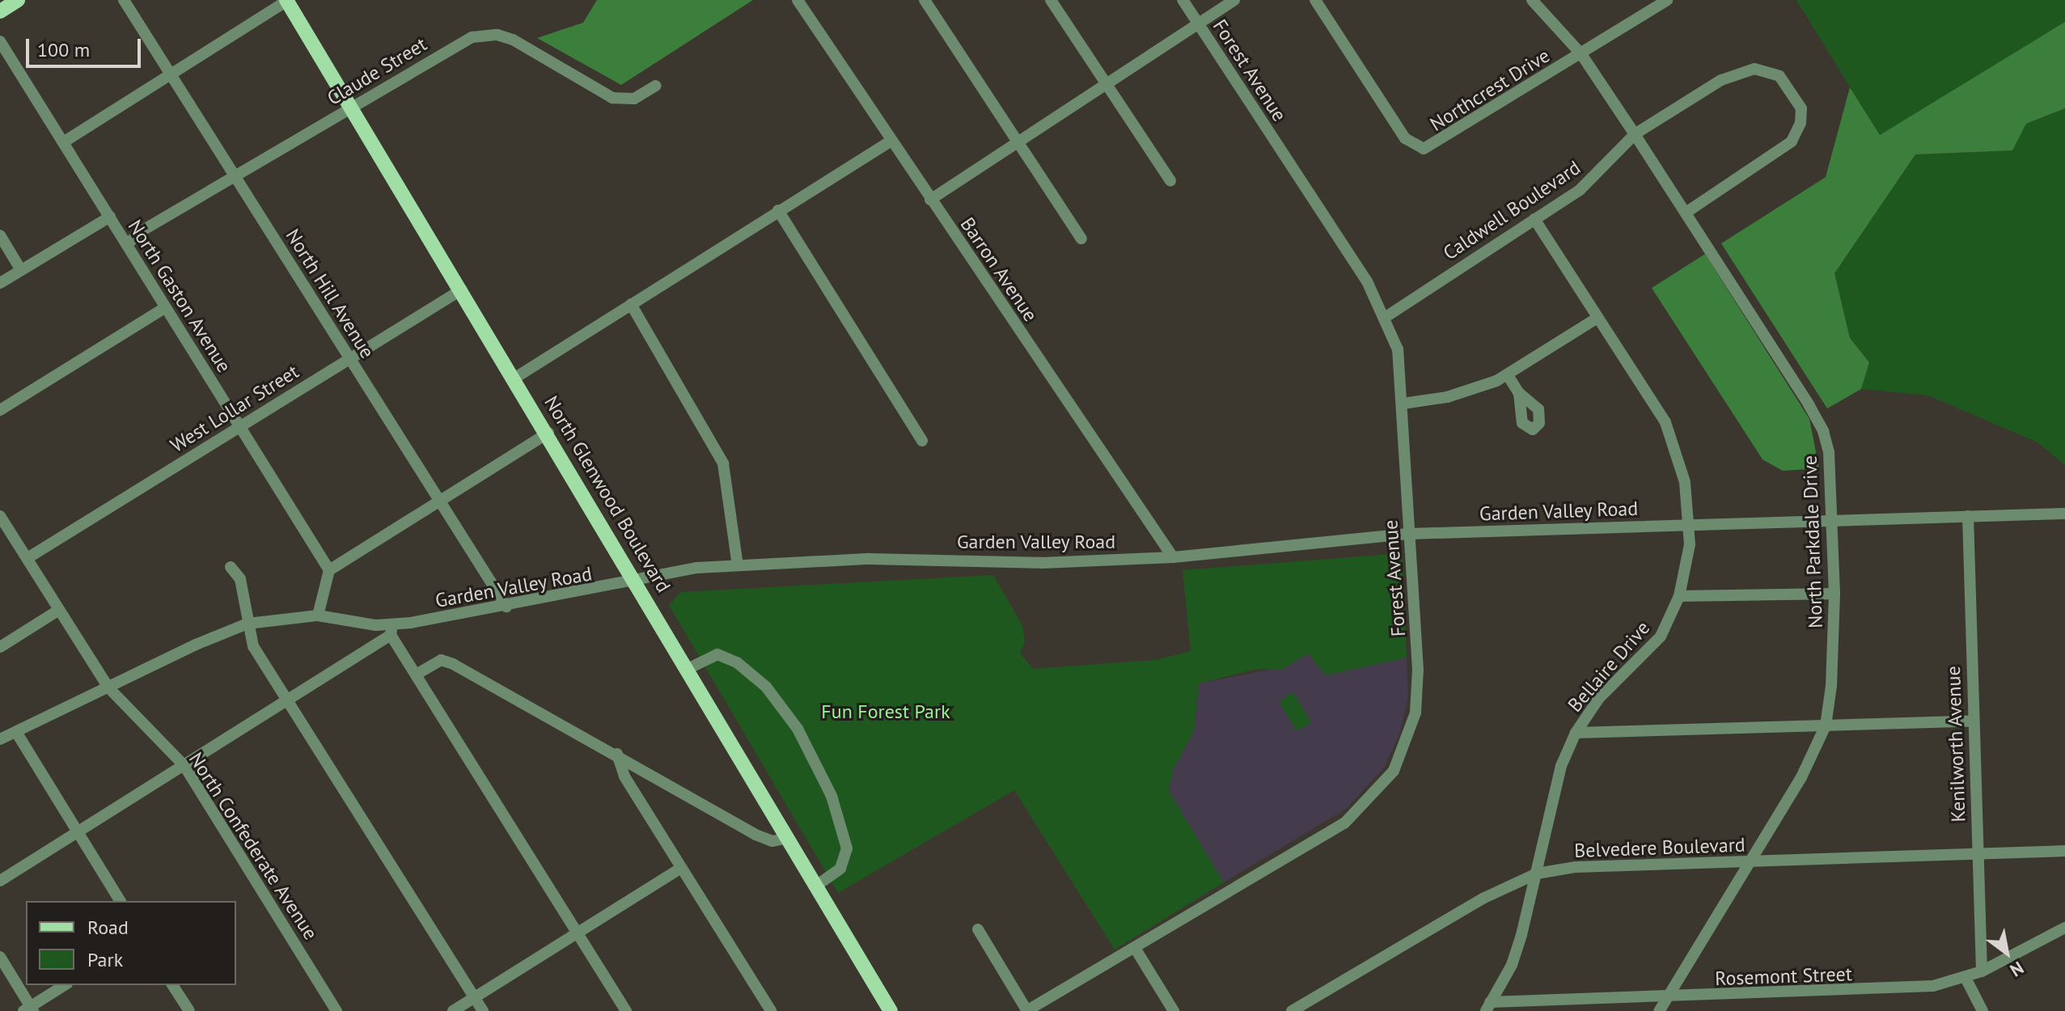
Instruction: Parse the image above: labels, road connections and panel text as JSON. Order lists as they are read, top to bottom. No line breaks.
{"streets":{"main road":["North Glenwood Boulevard"],"street":["Forest Avenue","Claude Street","Northcrest Drive","Caldwell Boulevard","Barron Avenue","North Hill Avenue","North Gaston Avenue","West Lollar Street","Garden Valley Road","North Parkdale Drive","Bellaire Drive","Kenilworth Avenue","North Confederate Avenue","Belvedere Boulevard","Rosemont Street"]},"crossings":[["Forest Avenue","Caldwell Boulevard"],["Forest Avenue","Garden Valley Road"],["Claude Street","North Hill Avenue"],["Claude Street","North Gaston Avenue"],["Claude Street","North Glenwood Boulevard"],["Northcrest Drive","North Parkdale Drive"],["Caldwell Boulevard","North Parkdale Drive"],["Caldwell Boulevard","Bellaire Drive"],["Barron Avenue","Garden Valley Road"],["North Hill Avenue","West Lollar Street"],["North Hill Avenue","Garden Valley Road"],["North Gaston Avenue","West Lollar Street"],["West Lollar Street","North Glenwood Boulevard"],["West Lollar Street","North Confederate Avenue"],["North Glenwood Boulevard","Garden Valley Road"],["Garden Valley Road","North Parkdale Drive"],["Garden Valley Road","Bellaire Drive"],["Garden Valley Road","Kenilworth Avenue"],["Garden Valley Road","North Confederate Avenue"],["North Parkdale Drive","Belvedere Boulevard"],["North Parkdale Drive","Rosemont Street"],["Bellaire Drive","Belvedere Boulevard"],["Bellaire Drive","Rosemont Street"],["Kenilworth Avenue","Belvedere Boulevard"],["Kenilworth Avenue","Rosemont Street"]],"parks":["Fun Forest Park"],"legend":["Road","Park"],"scale_bar":"100 m","north":"bottom right"}
